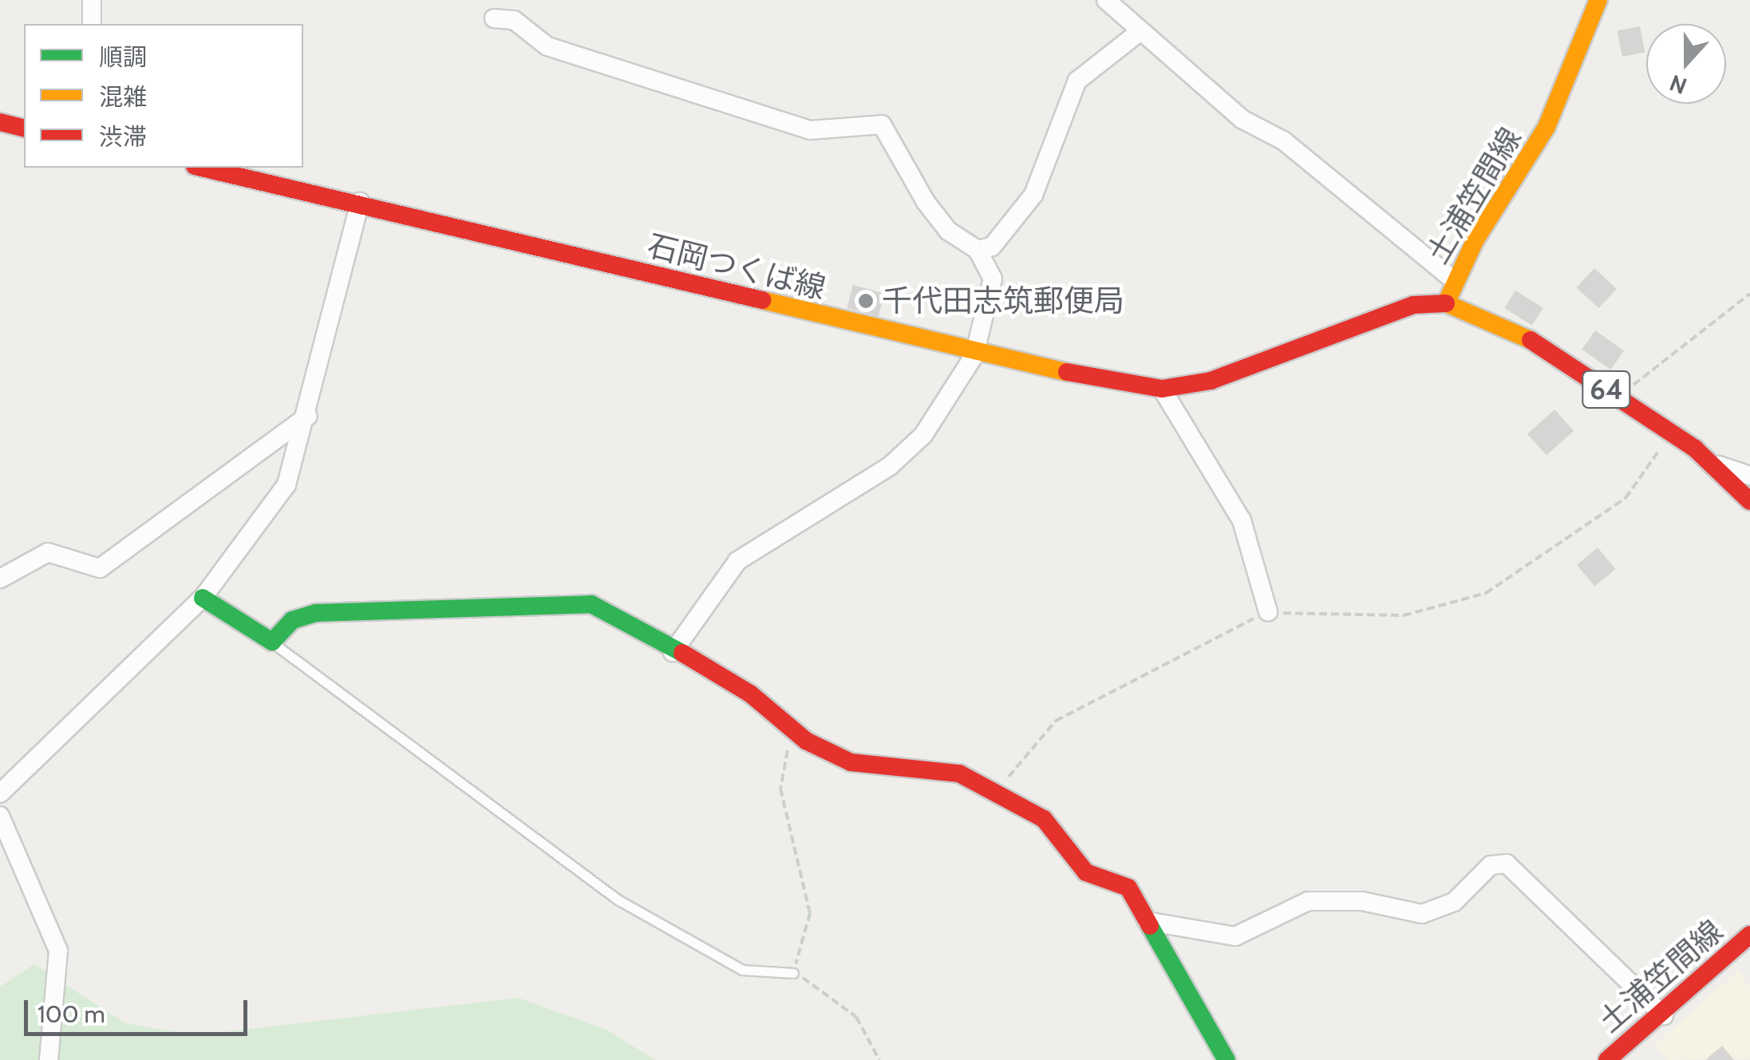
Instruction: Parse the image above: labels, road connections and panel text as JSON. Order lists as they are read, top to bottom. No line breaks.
{"streets":{"main road":["土浦笠間線","石岡つくば線","64"]},"crossings":[["土浦笠間線","石岡つくば線"]],"places":["千代田志筑郵便局"],"legend":["順調","混雑","渋滞"],"scale_bar":"100 m","north":"bottom"}
